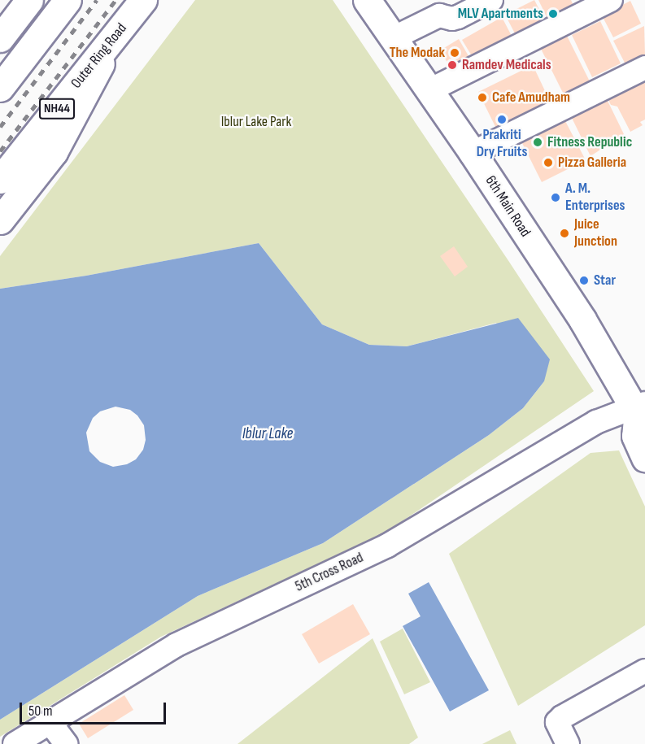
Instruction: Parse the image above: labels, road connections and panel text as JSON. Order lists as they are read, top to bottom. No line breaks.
{"streets":{"main road":["Outer Ring Road","NH44","6th Main Road"],"street":["5th Cross Road"]},"crossings":[["6th Main Road","5th Cross Road"]],"water":["Iblur Lake"],"parks":["Iblur Lake Park"],"places":["MLV Apartments","The Modak","Ramdev Medicals","Cafe Amudham","Prakriti Dry Fruits","Fitness Republic","Pizza Galleria","A. M. Enterprises","Juice Junction","Star"],"scale_bar":"50 m"}
